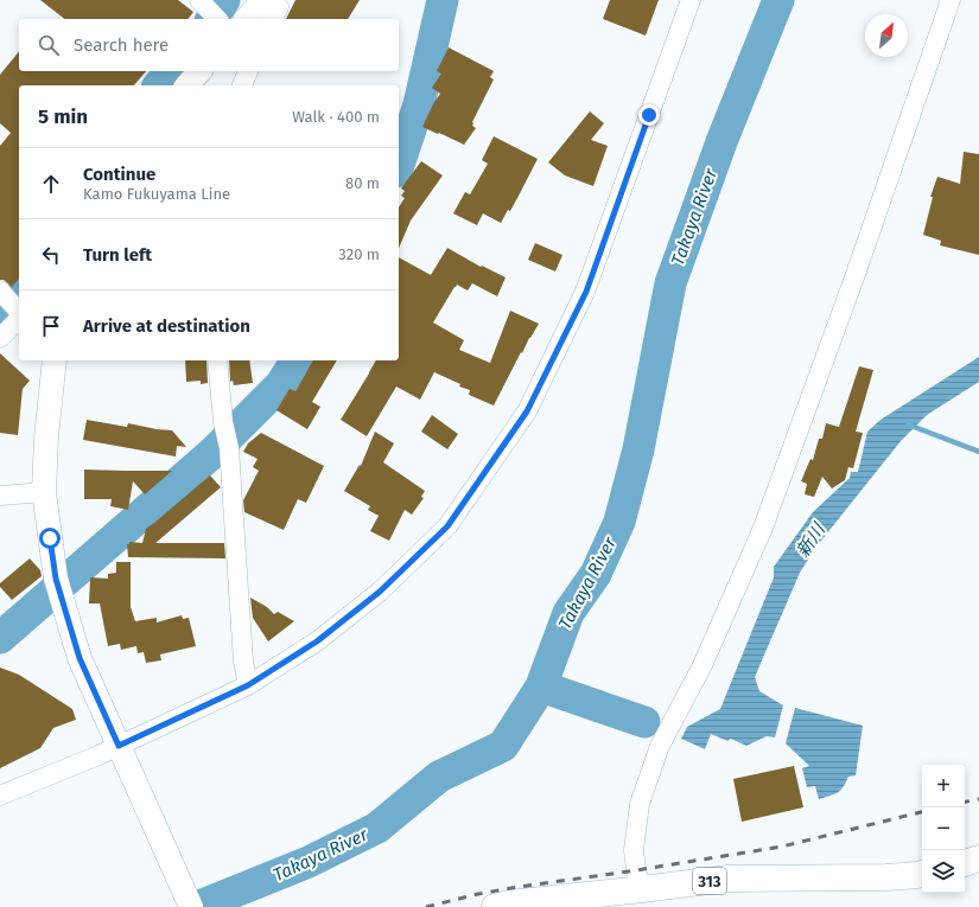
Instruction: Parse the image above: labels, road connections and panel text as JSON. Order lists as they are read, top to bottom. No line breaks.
{"streets":{"highway":["313"]},"water":["Takaya River","新川"],"north":"top right","page":{"search":"Search here","heading":["5 min","Walk · 400 m"],"list":[["Continue","Kamo Fukuyama Line","80 m"],["Turn left","320 m"],"Arrive at destination"],"map_buttons":["+","−"]}}
